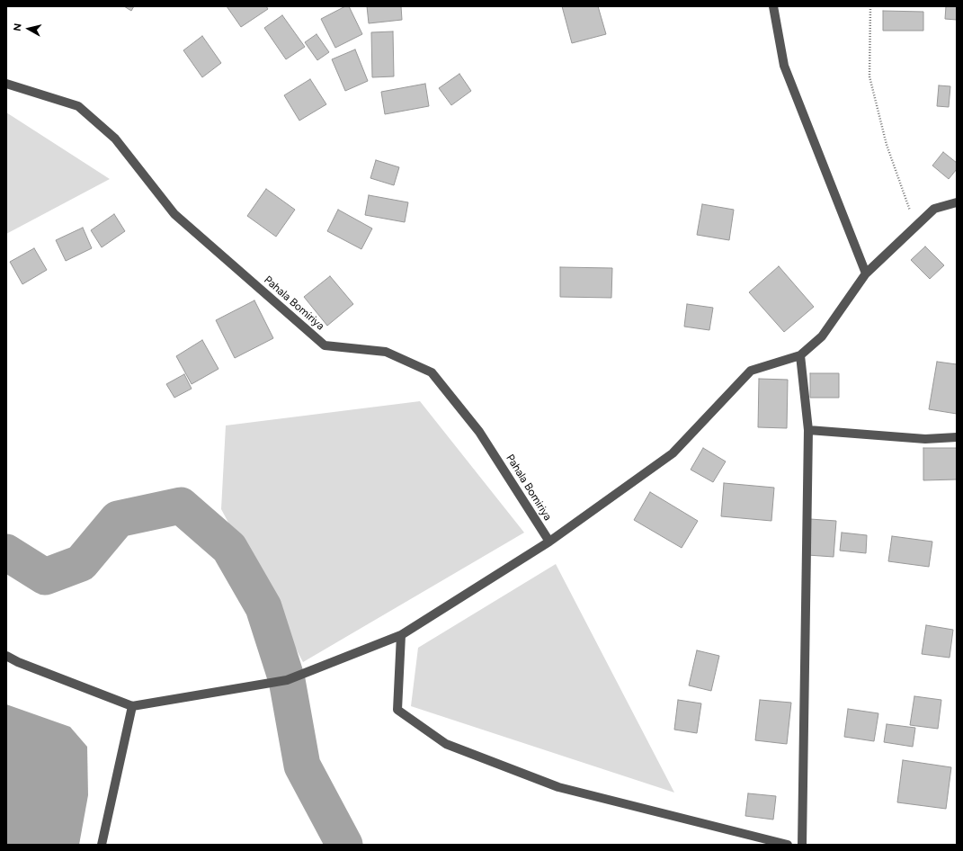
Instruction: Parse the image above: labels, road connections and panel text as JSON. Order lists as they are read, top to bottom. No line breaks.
{"streets":{"street":["Pahala Bomiriya"]},"north":"left"}
